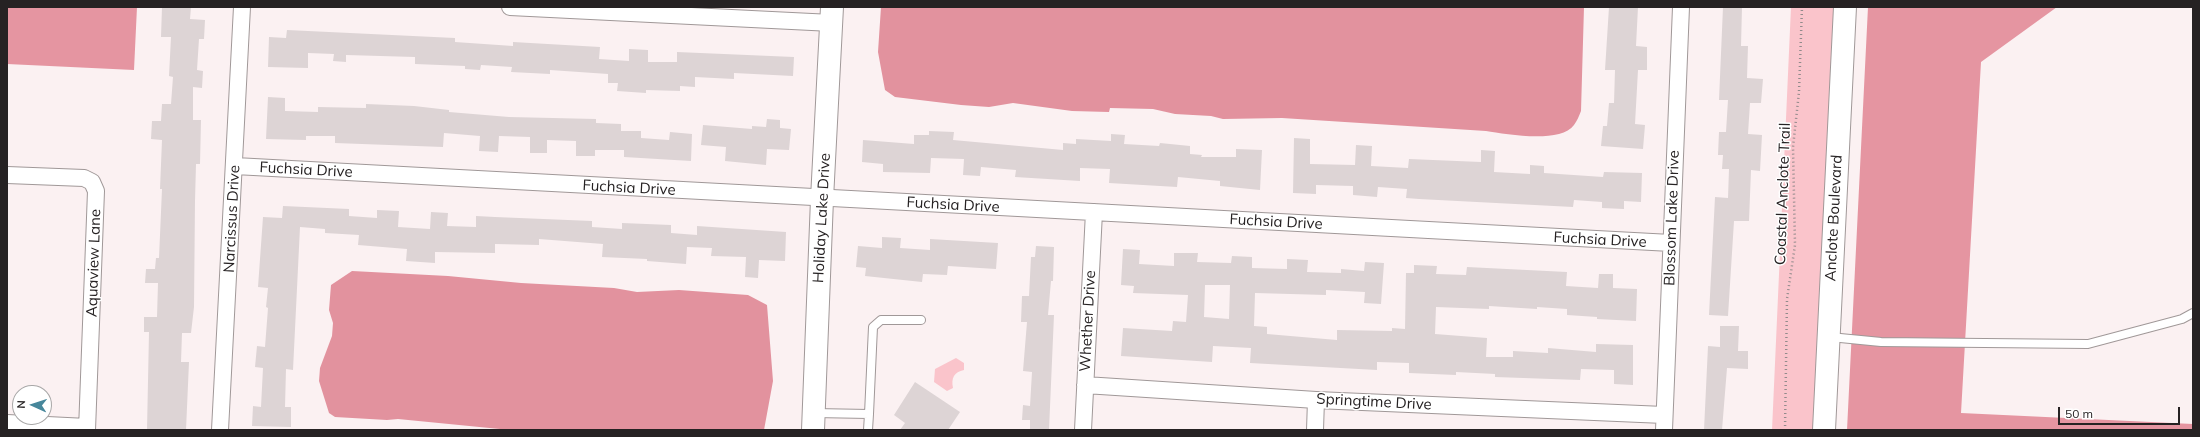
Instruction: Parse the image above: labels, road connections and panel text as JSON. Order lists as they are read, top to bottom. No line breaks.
{"streets":{"street":["Fuchsia Drive","Holiday Lake Drive","Blossom Lake Drive","Anclote Boulevard","Narcissus Drive","Aquaview Lane","Whether Drive","Springtime Drive"],"path":["Coastal Anclote Trail"]},"crossings":[["Fuchsia Drive","Holiday Lake Drive"],["Fuchsia Drive","Blossom Lake Drive"],["Fuchsia Drive","Narcissus Drive"],["Fuchsia Drive","Whether Drive"],["Blossom Lake Drive","Springtime Drive"],["Whether Drive","Springtime Drive"]],"scale_bar":"50 m","north":"left"}
